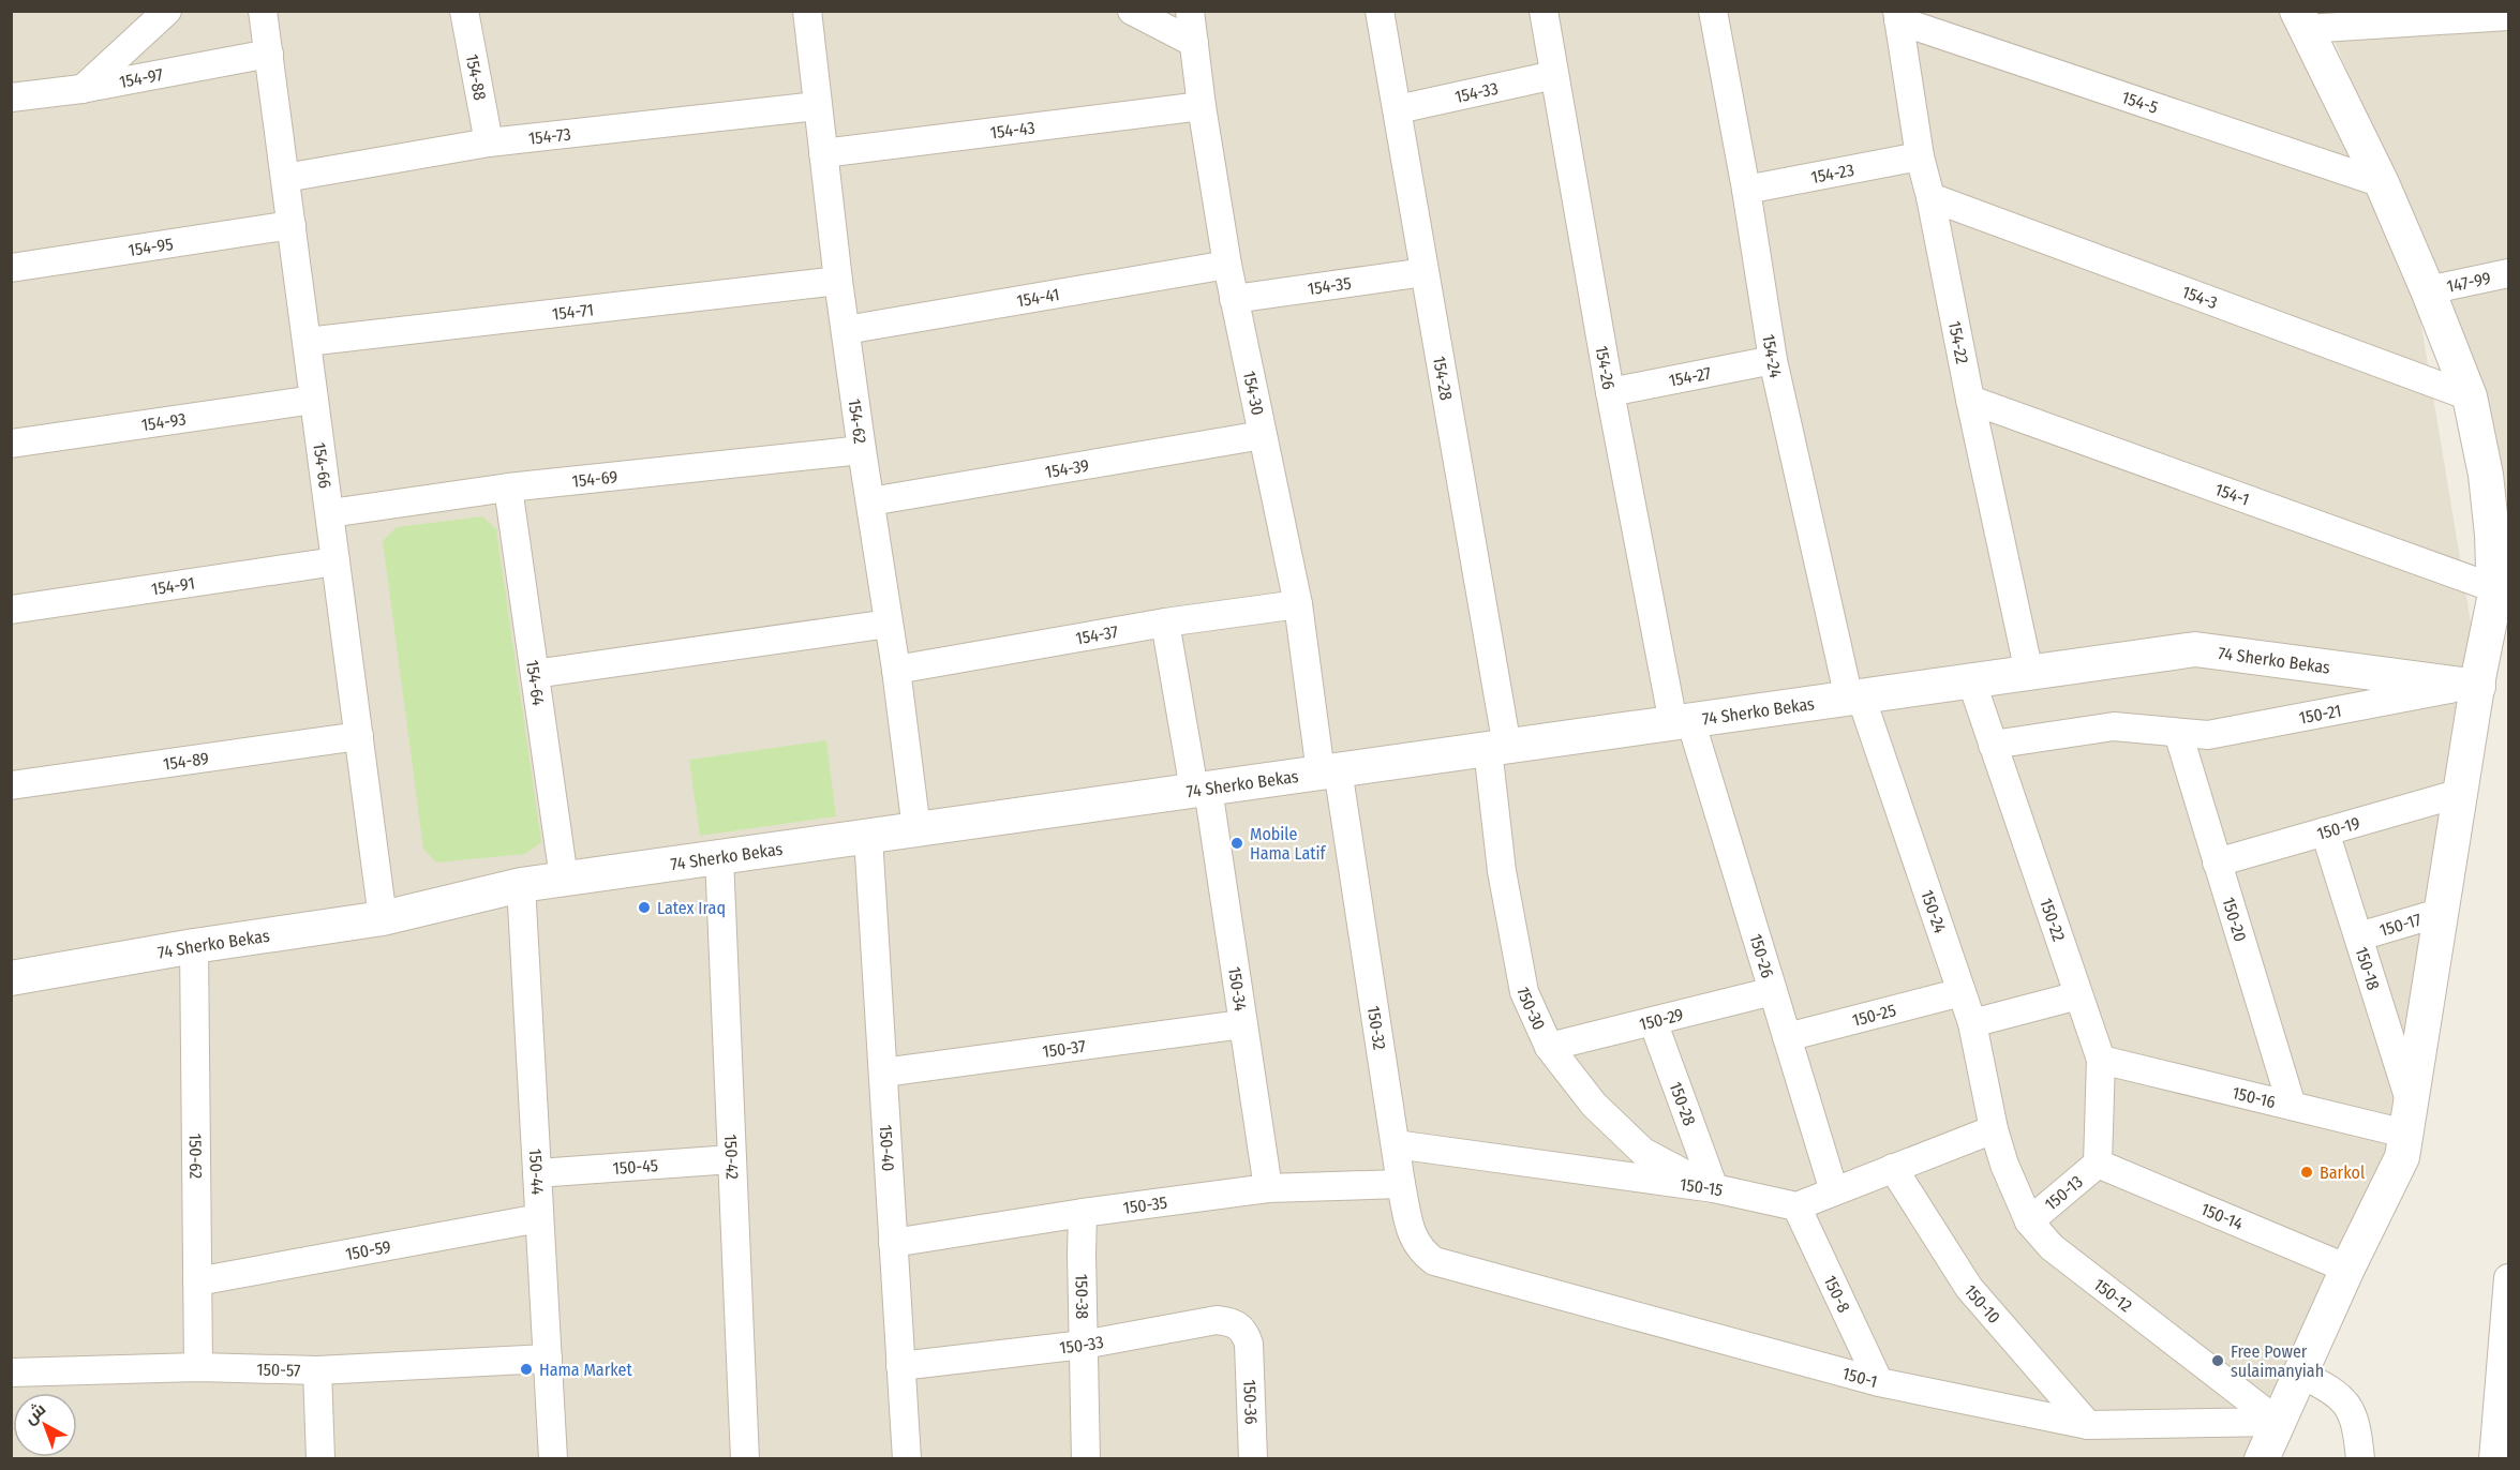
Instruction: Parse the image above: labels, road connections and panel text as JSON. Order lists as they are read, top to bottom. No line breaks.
{"streets":{"street":["154-88","154-97","154-33","154-5","154-43","154-73","154-23","154-95","147-99","154-35","154-41","154-3","154-71","154-22","154-24","154-26","154-27","154-28","154-30","154-93","154-62","154-66","154-39","154-69","154-1","154-91","154-37","74 Sherko Bekas","154-64","150-21","154-89","150-19","150-24","150-22","150-20","150-17","150-26","150-18","150-34","150-30","150-25","150-29","150-32","150-37","150-16","150-28","150-40","150-62","150-42","150-45","150-44","150-15","150-13","150-35","150-14","150-59","150-8","150-12","150-38","150-10","150-33","150-57","150-1","150-36"]},"crossings":[["154-88","154-73"],["154-97","154-66"],["154-33","154-26"],["154-33","154-28"],["154-5","154-22"],["154-43","154-30"],["154-43","154-62"],["154-73","154-62"],["154-73","154-66"],["154-23","154-22"],["154-23","154-24"],["154-95","154-66"],["154-35","154-28"],["154-35","154-30"],["154-41","154-30"],["154-41","154-62"],["154-3","154-22"],["154-71","154-62"],["154-71","154-66"],["154-22","154-1"],["154-22","74 Sherko Bekas"],["154-24","154-27"],["154-24","74 Sherko Bekas"],["154-24","150-24"],["154-26","154-27"],["154-26","74 Sherko Bekas"],["154-26","150-26"],["154-28","74 Sherko Bekas"],["154-28","150-30"],["154-30","154-39"],["154-30","154-37"],["154-30","74 Sherko Bekas"],["154-30","150-32"],["154-93","154-66"],["154-62","154-39"],["154-62","154-69"],["154-62","154-37"],["154-62","74 Sherko Bekas"],["154-66","154-69"],["154-66","154-91"],["154-66","74 Sherko Bekas"],["154-66","154-89"],["154-69","154-64"],["154-37","150-34"],["74 Sherko Bekas","154-64"],["74 Sherko Bekas","150-21"],["74 Sherko Bekas","150-24"],["74 Sherko Bekas","150-22"],["74 Sherko Bekas","150-26"],["74 Sherko Bekas","150-34"],["74 Sherko Bekas","150-30"],["74 Sherko Bekas","150-32"],["74 Sherko Bekas","150-40"],["74 Sherko Bekas","150-62"],["74 Sherko Bekas","150-42"],["74 Sherko Bekas","150-44"],["150-21","150-22"],["150-21","150-20"],["150-19","150-20"],["150-19","150-18"],["150-24","150-25"],["150-24","150-12"],["150-22","150-16"],["150-22","150-13"],["150-22","150-14"],["150-20","150-16"],["150-17","150-18"],["150-26","150-25"],["150-26","150-29"],["150-18","150-16"],["150-34","150-37"],["150-34","150-35"],["150-30","150-29"],["150-30","150-28"],["150-30","150-15"],["150-29","150-28"],["150-32","150-15"],["150-32","150-35"],["150-32","150-1"],["150-37","150-40"],["150-28","150-15"],["150-40","150-35"],["150-40","150-33"],["150-62","150-59"],["150-62","150-57"],["150-42","150-45"],["150-45","150-44"],["150-44","150-59"],["150-44","150-57"],["150-15","150-8"],["150-13","150-14"],["150-13","150-12"],["150-35","150-38"],["150-8","150-1"],["150-12","150-1"],["150-38","150-33"],["150-10","150-1"],["150-33","150-36"]],"places":["Mobile Hama Latif","Latex Iraq","Barkol","Free Power sulaimanyiah","Hama Market"],"north":"top left"}
